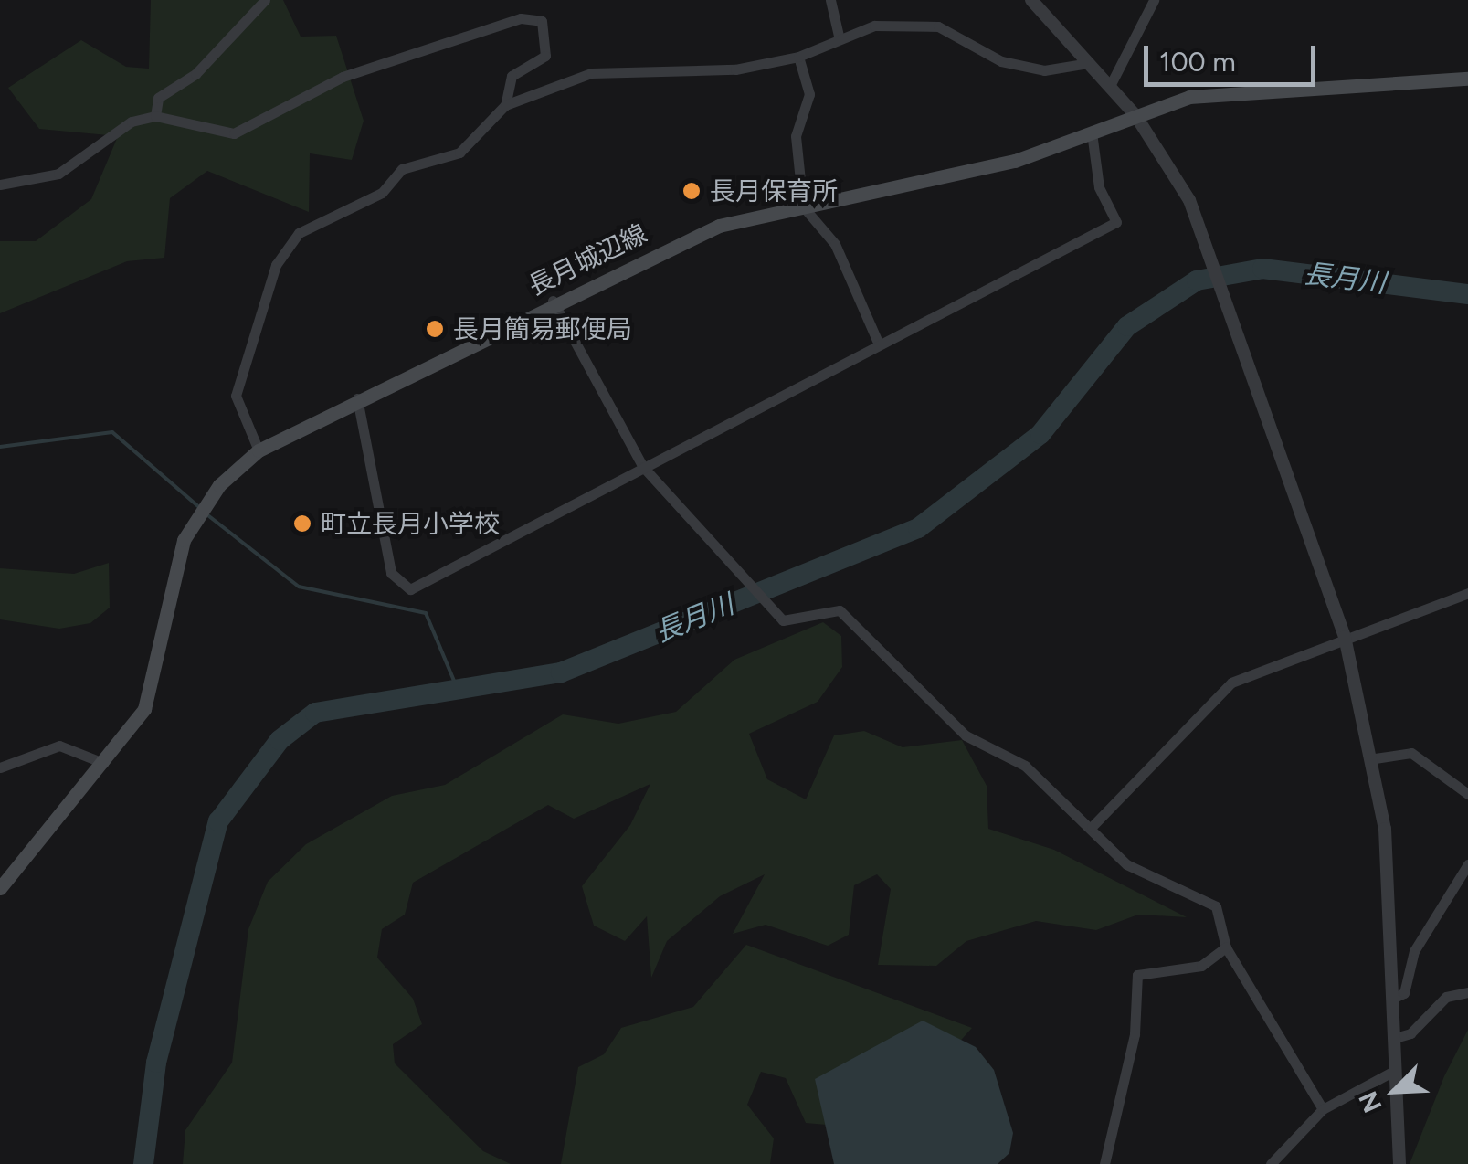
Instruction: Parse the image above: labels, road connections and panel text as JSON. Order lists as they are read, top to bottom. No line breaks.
{"streets":{"main road":["長月城辺線"]},"water":["長月川"],"places":["長月保育所","長月簡易郵便局","町立長月小学校"],"scale_bar":"100 m","north":"bottom left"}
